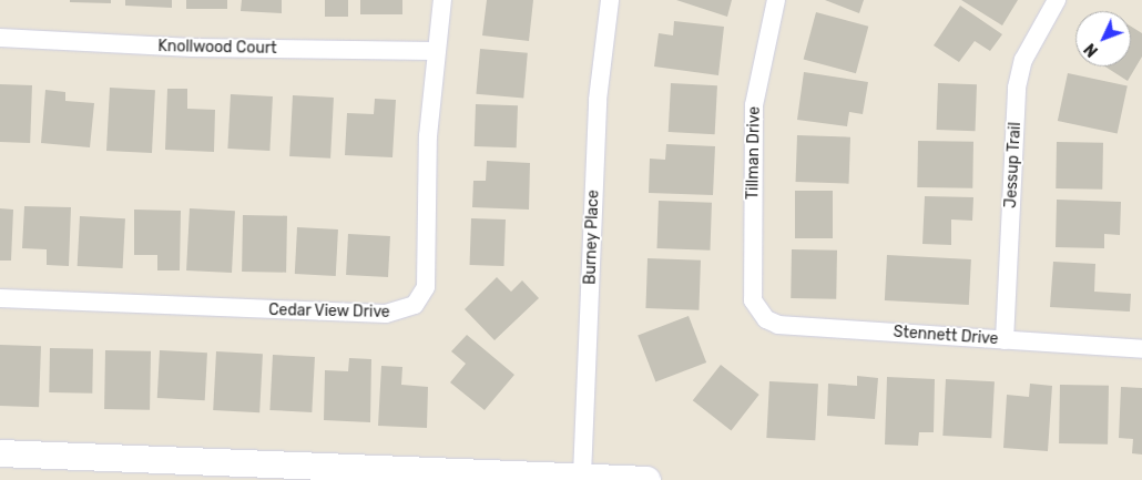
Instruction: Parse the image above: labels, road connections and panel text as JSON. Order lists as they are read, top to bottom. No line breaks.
{"streets":{"street":["Knollwood Court","Tillman Drive","Jessup Trail","Burney Place","Cedar View Drive","Stennett Drive"]},"crossings":[["Knollwood Court","Cedar View Drive"],["Tillman Drive","Stennett Drive"],["Jessup Trail","Stennett Drive"]],"north":"bottom left"}
